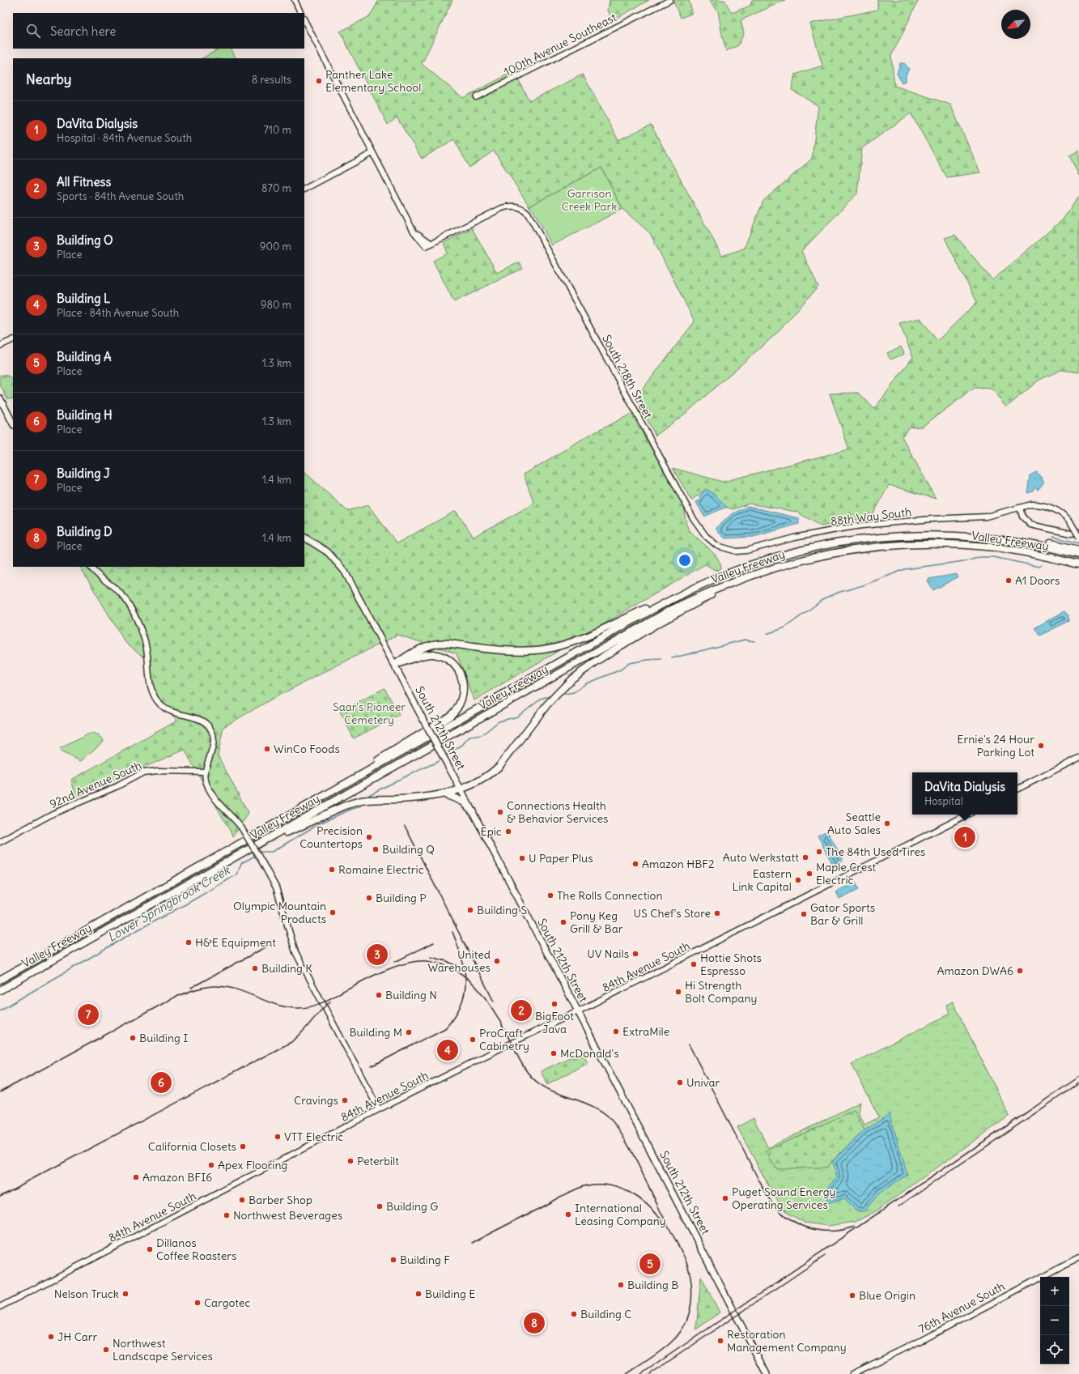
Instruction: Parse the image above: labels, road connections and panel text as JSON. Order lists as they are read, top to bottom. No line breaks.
{"streets":{"highway":["Valley Freeway"],"main road":["South 212th Street"],"street":["100th Avenue Southeast","South 218th Street","88th Way South","92nd Avenue South","84th Avenue South","76th Avenue South"]},"crossings":[["South 218th Street","88th Way South"],["South 212th Street","84th Avenue South"]],"water":["Lower Springbrook Creek"],"parks":["Garrison Creek Park","Saar's Pioneer Cemetery"],"places":["Panther Lake Elementary School","A1 Doors","Ernie's 24 Hour Parking Lot","WinCo Foods","Connections Health & Behavior Services","Seattle Auto Sales","Epic","Precision Countertops","Building Q","The 84th Used Tires","Auto Werkstatt","U Paper Plus","Amazon HBF2","Romaine Electric","Maple Crest Electric","Eastern Link Capital","The Rolls Connection","Building P","Building S","Olympic Mountain Products","US Chef's Store","Gator Sports Bar & Grill","Pony Keg Grill & Bar","H&E Equipment","UV Nails","United Warehouses","Hottie Shots Espresso","Building K","Amazon DWA6","Hi Strength Bolt Company","Building N","BigFoot Java","ExtraMile","Building M","Building I","ProCraft Cabinetry","McDonald's","Univar","Cravings","VTT Electric","California Closets","Peterbilt","Apex Flooring","Amazon BFI6","Puget Sound Energy Operating Services","Barber Shop","Building G","International Leasing Company","Northwest Beverages","Dillanos Coffee Roasters","Building F","Building B","Nelson Truck","Building E","Blue Origin","Cargotec","Building C","JH Carr","Restoration Management Company","Northwest Landscape Services"],"north":"bottom left","page":{"search":"Search here","heading":["Nearby","8 results"],"list":[{"mark":"1","name":"DaVita Dialysis","note":"Hospital · 84th Avenue South","value":"710 m"},{"mark":"2","name":"All Fitness","note":"Sports · 84th Avenue South","value":"870 m"},{"mark":"3","name":"Building O","note":"Place","value":"900 m"},{"mark":"4","name":"Building L","note":"Place · 84th Avenue South","value":"980 m"},{"mark":"5","name":"Building A","note":"Place","value":"1.3 km"},{"mark":"6","name":"Building H","note":"Place","value":"1.3 km"},{"mark":"7","name":"Building J","note":"Place","value":"1.4 km"},{"mark":"8","name":"Building D","note":"Place","value":"1.4 km"}],"popup":["DaVita Dialysis","Hospital"],"pins":["1","3","2","7","4","6","5","8"],"map_buttons":["+","−"]}}
